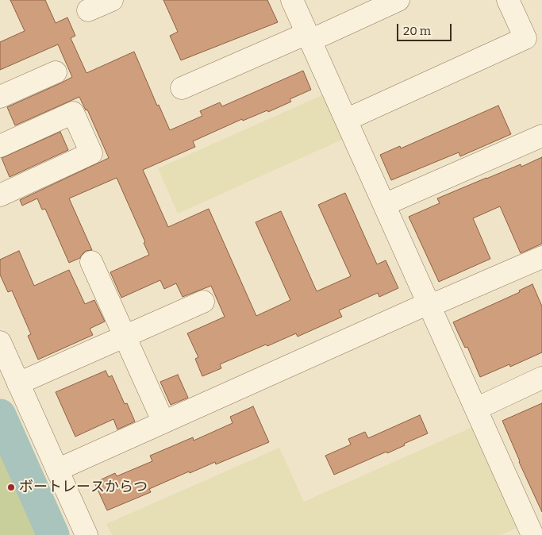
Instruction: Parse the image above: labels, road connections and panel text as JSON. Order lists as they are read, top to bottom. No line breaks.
{"places":["ボートレースからつ"],"scale_bar":"20 m"}
